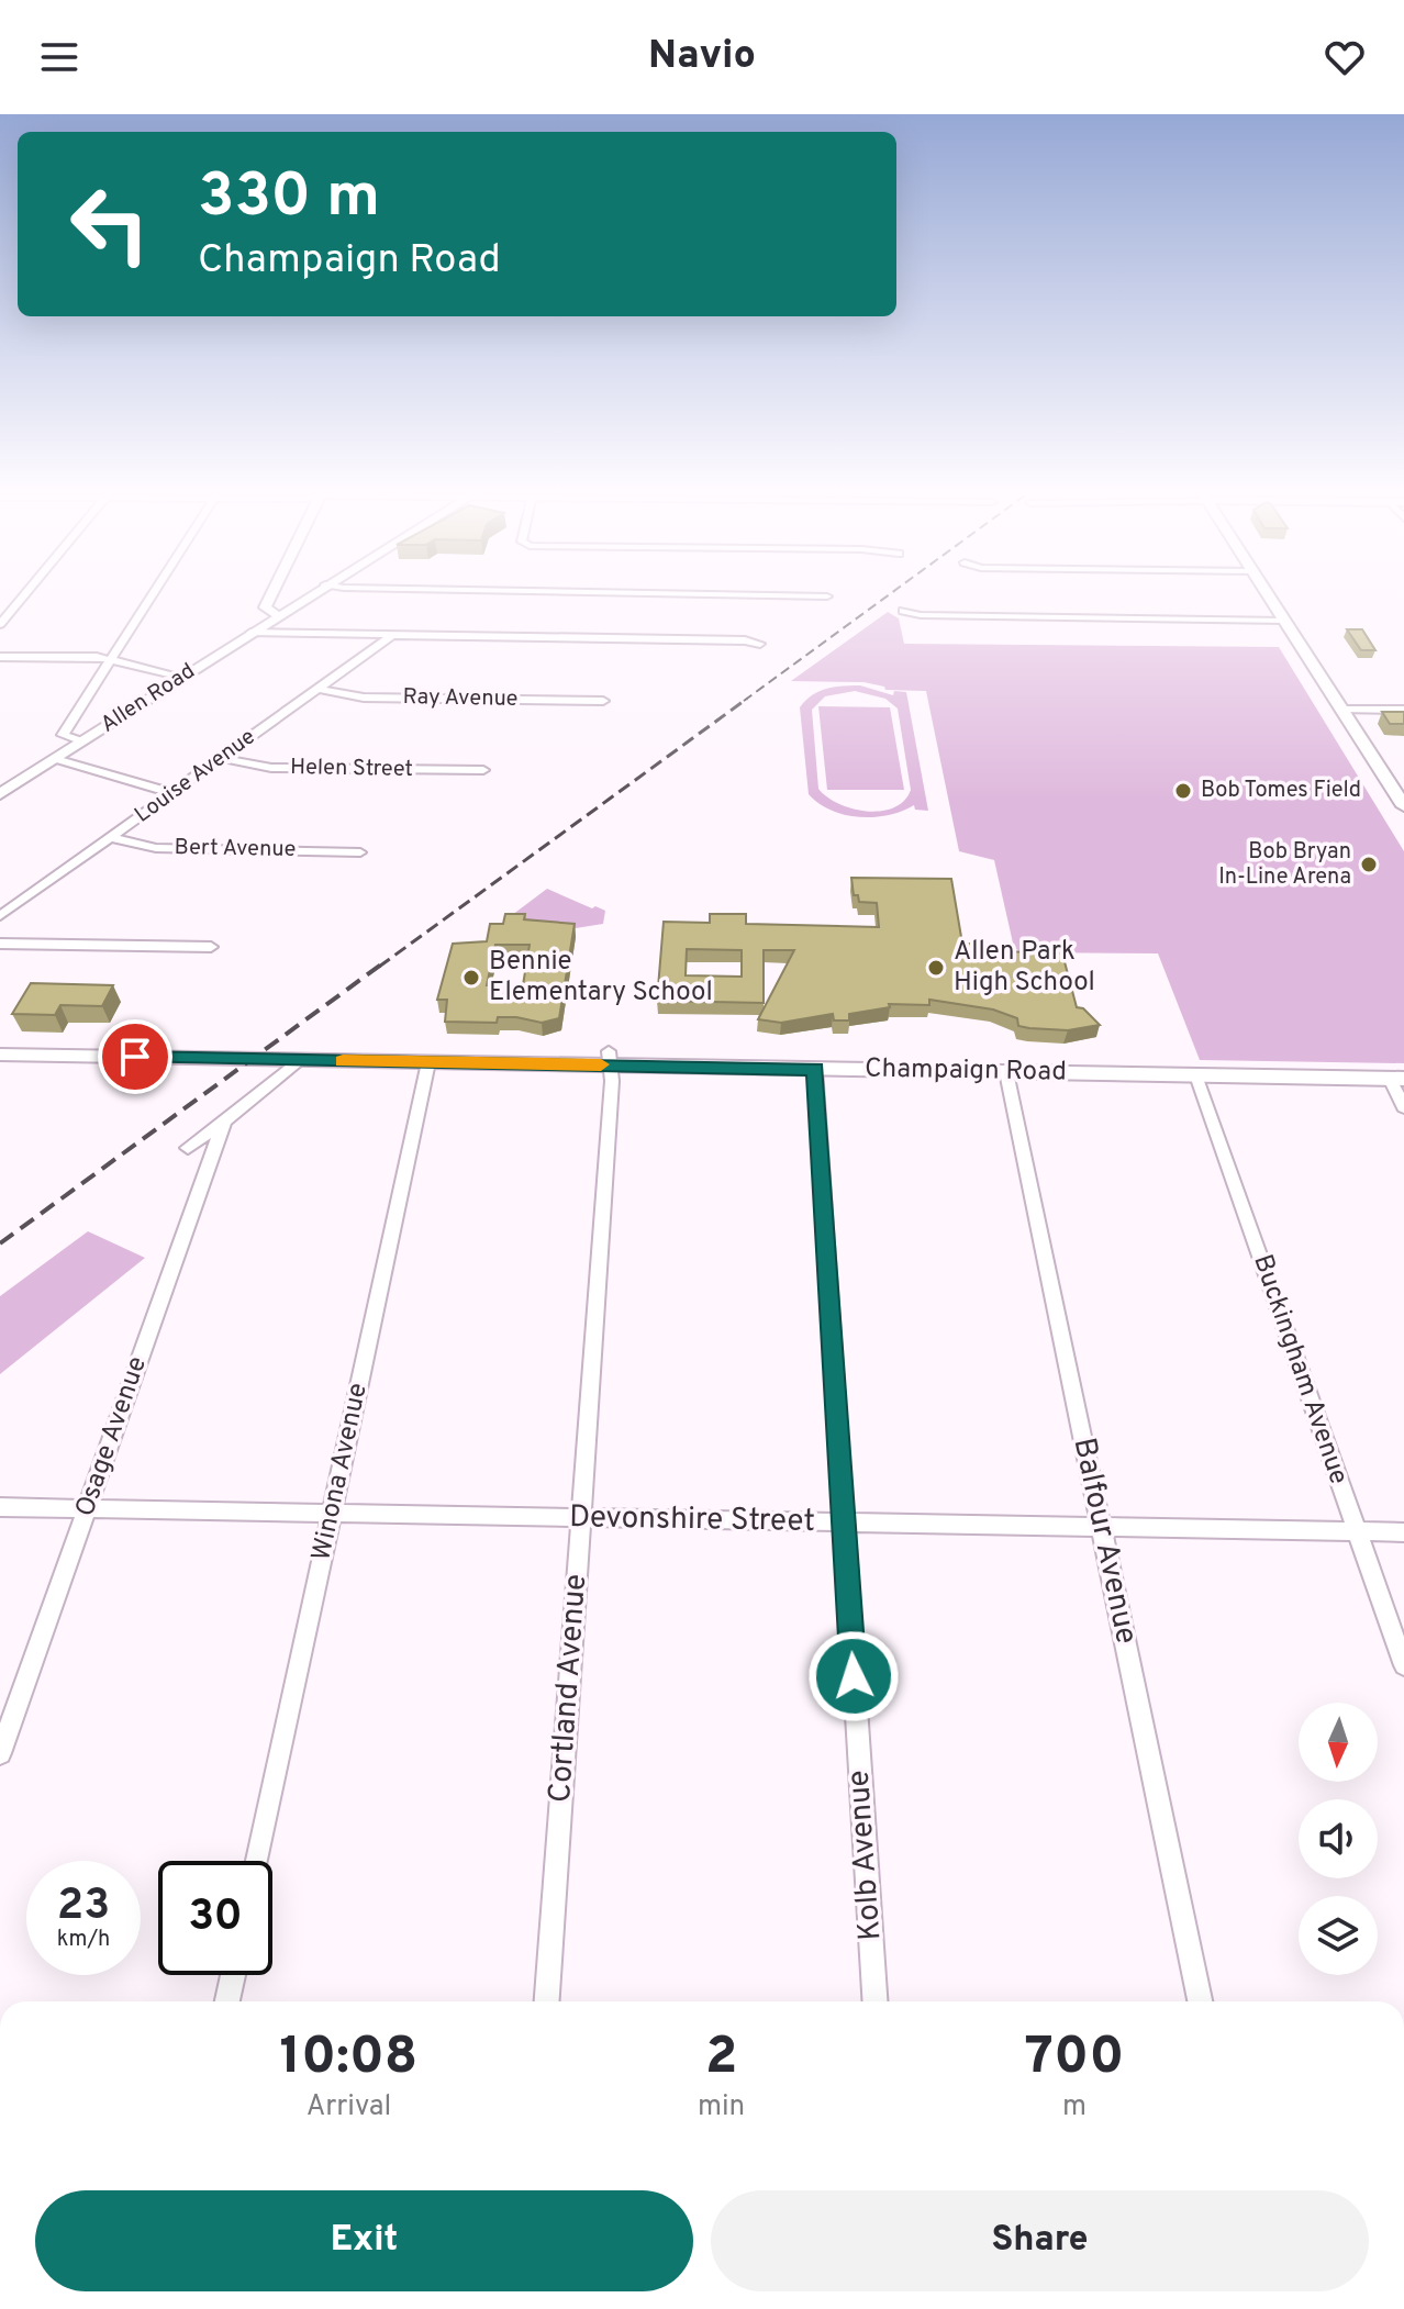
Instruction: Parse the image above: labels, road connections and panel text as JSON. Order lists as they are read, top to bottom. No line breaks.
{"streets":{"main road":["Allen Road"],"street":["Ray Avenue","Helen Street","Louise Avenue","Bert Avenue","Champaign Road","Buckingham Avenue","Osage Avenue","Winona Avenue","Devonshire Street","Balfour Avenue","Cortland Avenue","Kolb Avenue"]},"crossings":[["Ray Avenue","Louise Avenue"],["Helen Street","Louise Avenue"],["Louise Avenue","Bert Avenue"],["Champaign Road","Buckingham Avenue"],["Champaign Road","Winona Avenue"],["Champaign Road","Balfour Avenue"],["Champaign Road","Cortland Avenue"],["Champaign Road","Kolb Avenue"],["Buckingham Avenue","Devonshire Street"],["Osage Avenue","Devonshire Street"],["Winona Avenue","Devonshire Street"],["Devonshire Street","Balfour Avenue"],["Devonshire Street","Cortland Avenue"],["Devonshire Street","Kolb Avenue"]],"places":["Bob Tomes Field","Bob Bryan In-Line Arena","Allen Park High School","Bennie Elementary School"],"north":"bottom","page":{"header":"Navio","turn":["330 m","Champaign Road"],"speed":"23 km/h","limit":"30","eta":["10:08","Arrival","2","min","700","m"],"buttons":["Exit","Share"]}}
